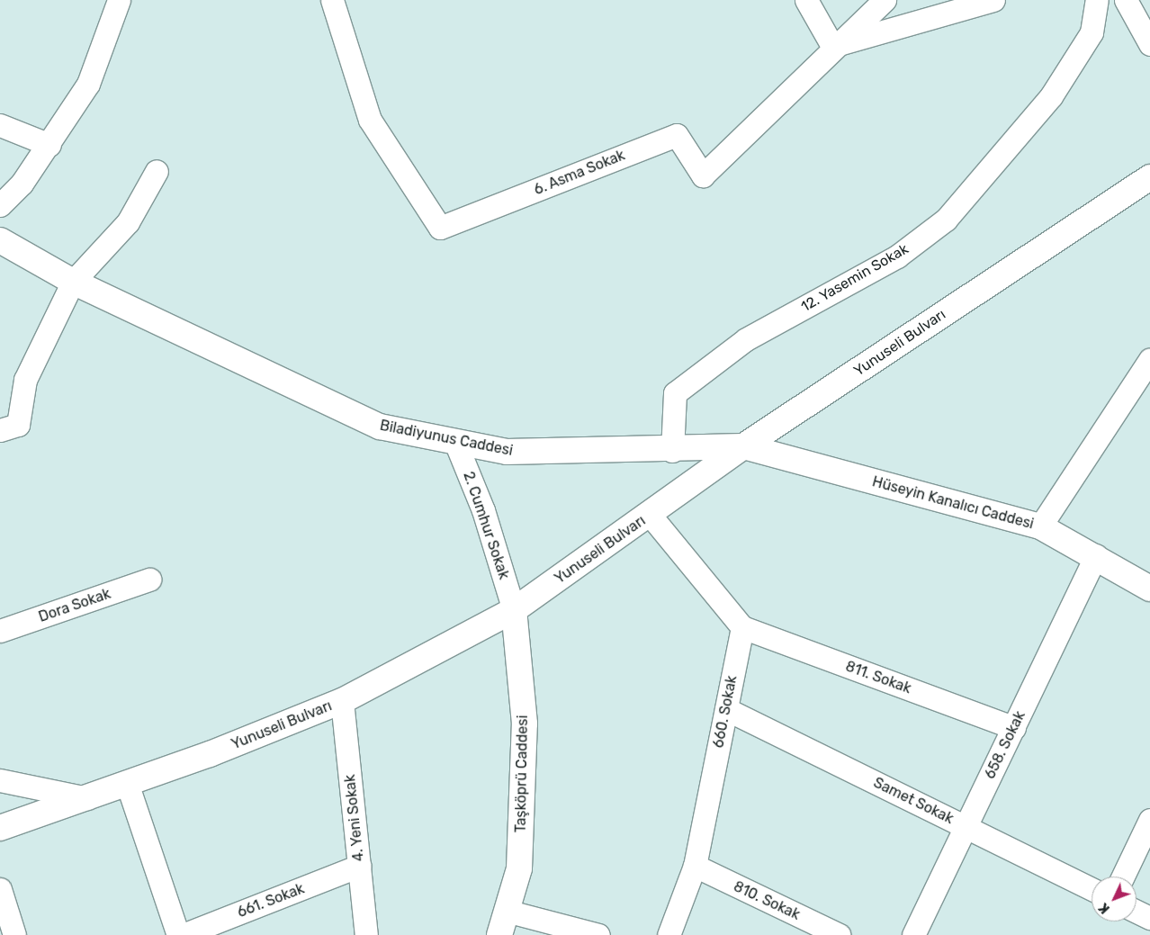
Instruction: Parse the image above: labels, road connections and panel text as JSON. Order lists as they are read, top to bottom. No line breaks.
{"streets":{"main road":["Yunuseli Bulvarı","Biladiyunus Caddesi","Hüseyin Kanalıcı Caddesi","Taşköprü Caddesi"],"street":["6. Asma Sokak","12. Yasemin Sokak","2. Cumhur Sokak","Dora Sokak","811. Sokak","660. Sokak","658. Sokak","Samet Sokak","4. Yeni Sokak","661. Sokak","810. Sokak"]},"crossings":[["12. Yasemin Sokak","Biladiyunus Caddesi"],["Yunuseli Bulvarı","Biladiyunus Caddesi"],["Yunuseli Bulvarı","Hüseyin Kanalıcı Caddesi"],["Yunuseli Bulvarı","2. Cumhur Sokak"],["Yunuseli Bulvarı","Taşköprü Caddesi"],["Yunuseli Bulvarı","4. Yeni Sokak"],["Biladiyunus Caddesi","Hüseyin Kanalıcı Caddesi"],["Biladiyunus Caddesi","2. Cumhur Sokak"],["Hüseyin Kanalıcı Caddesi","658. Sokak"],["2. Cumhur Sokak","Taşköprü Caddesi"],["811. Sokak","660. Sokak"],["811. Sokak","658. Sokak"],["660. Sokak","Samet Sokak"],["660. Sokak","810. Sokak"],["658. Sokak","Samet Sokak"],["4. Yeni Sokak","661. Sokak"]],"north":"bottom left"}
